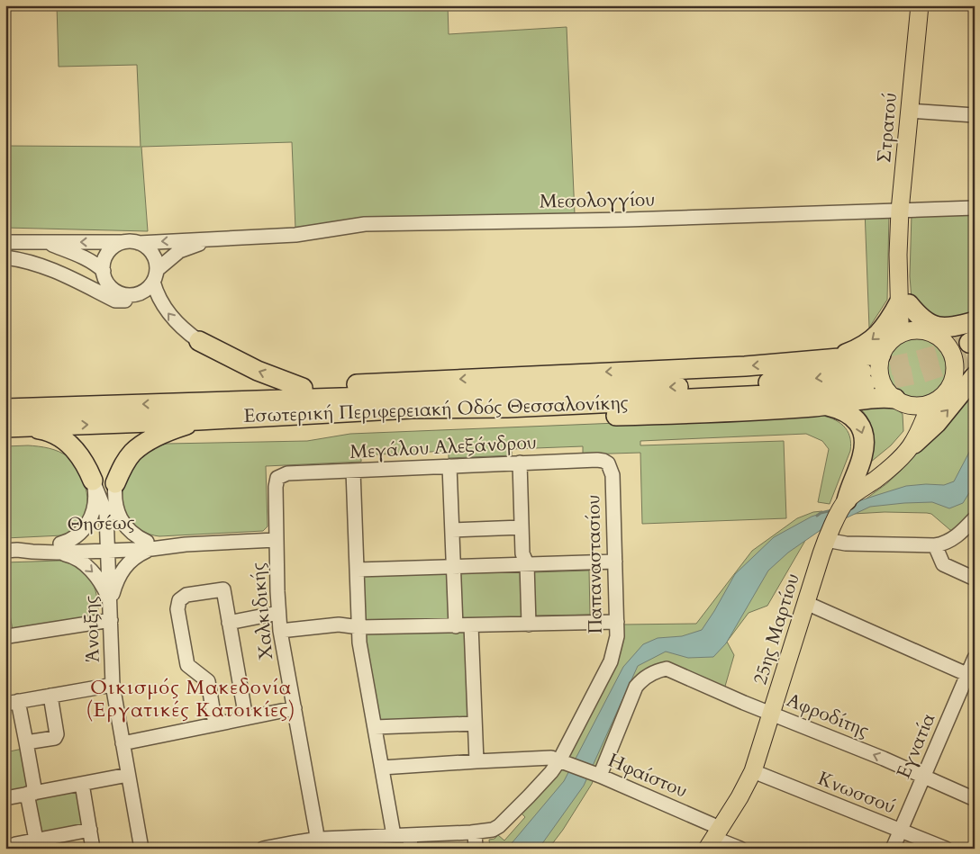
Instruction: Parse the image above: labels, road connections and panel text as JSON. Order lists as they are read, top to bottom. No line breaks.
{"streets":{"highway":["Εσωτερική Περιφερειακή Οδός Θεσσαλονίκης"],"main road":["Στρατού","25ης Μαρτίου"],"street":["Μεσολογγίου","Μεγάλου Αλεξάνδρου","Θησέως","Παπαναστασίου","Χαλκιδικής","Άνοιξης","Αφροδίτης","Εγνατία","Ηφαίστου","Κνωσσού"]},"crossings":[["Στρατού","Μεσολογγίου"],["Στρατού","25ης Μαρτίου"],["Μεγάλου Αλεξάνδρου","Παπαναστασίου"],["Μεγάλου Αλεξάνδρου","Χαλκιδικής"],["Θησέως","Χαλκιδικής"],["Θησέως","Άνοιξης"],["Παπαναστασίου","Χαλκιδικής"],["Παπαναστασίου","Ηφαίστου"],["25ης Μαρτίου","Αφροδίτης"],["25ης Μαρτίου","Ηφαίστου"],["25ης Μαρτίου","Κνωσσού"],["Αφροδίτης","Εγνατία"],["Αφροδίτης","Ηφαίστου"],["Εγνατία","Κνωσσού"]],"districts":["Οικισμός Μακεδονία (Εργατικές Κατοικίες)"]}
